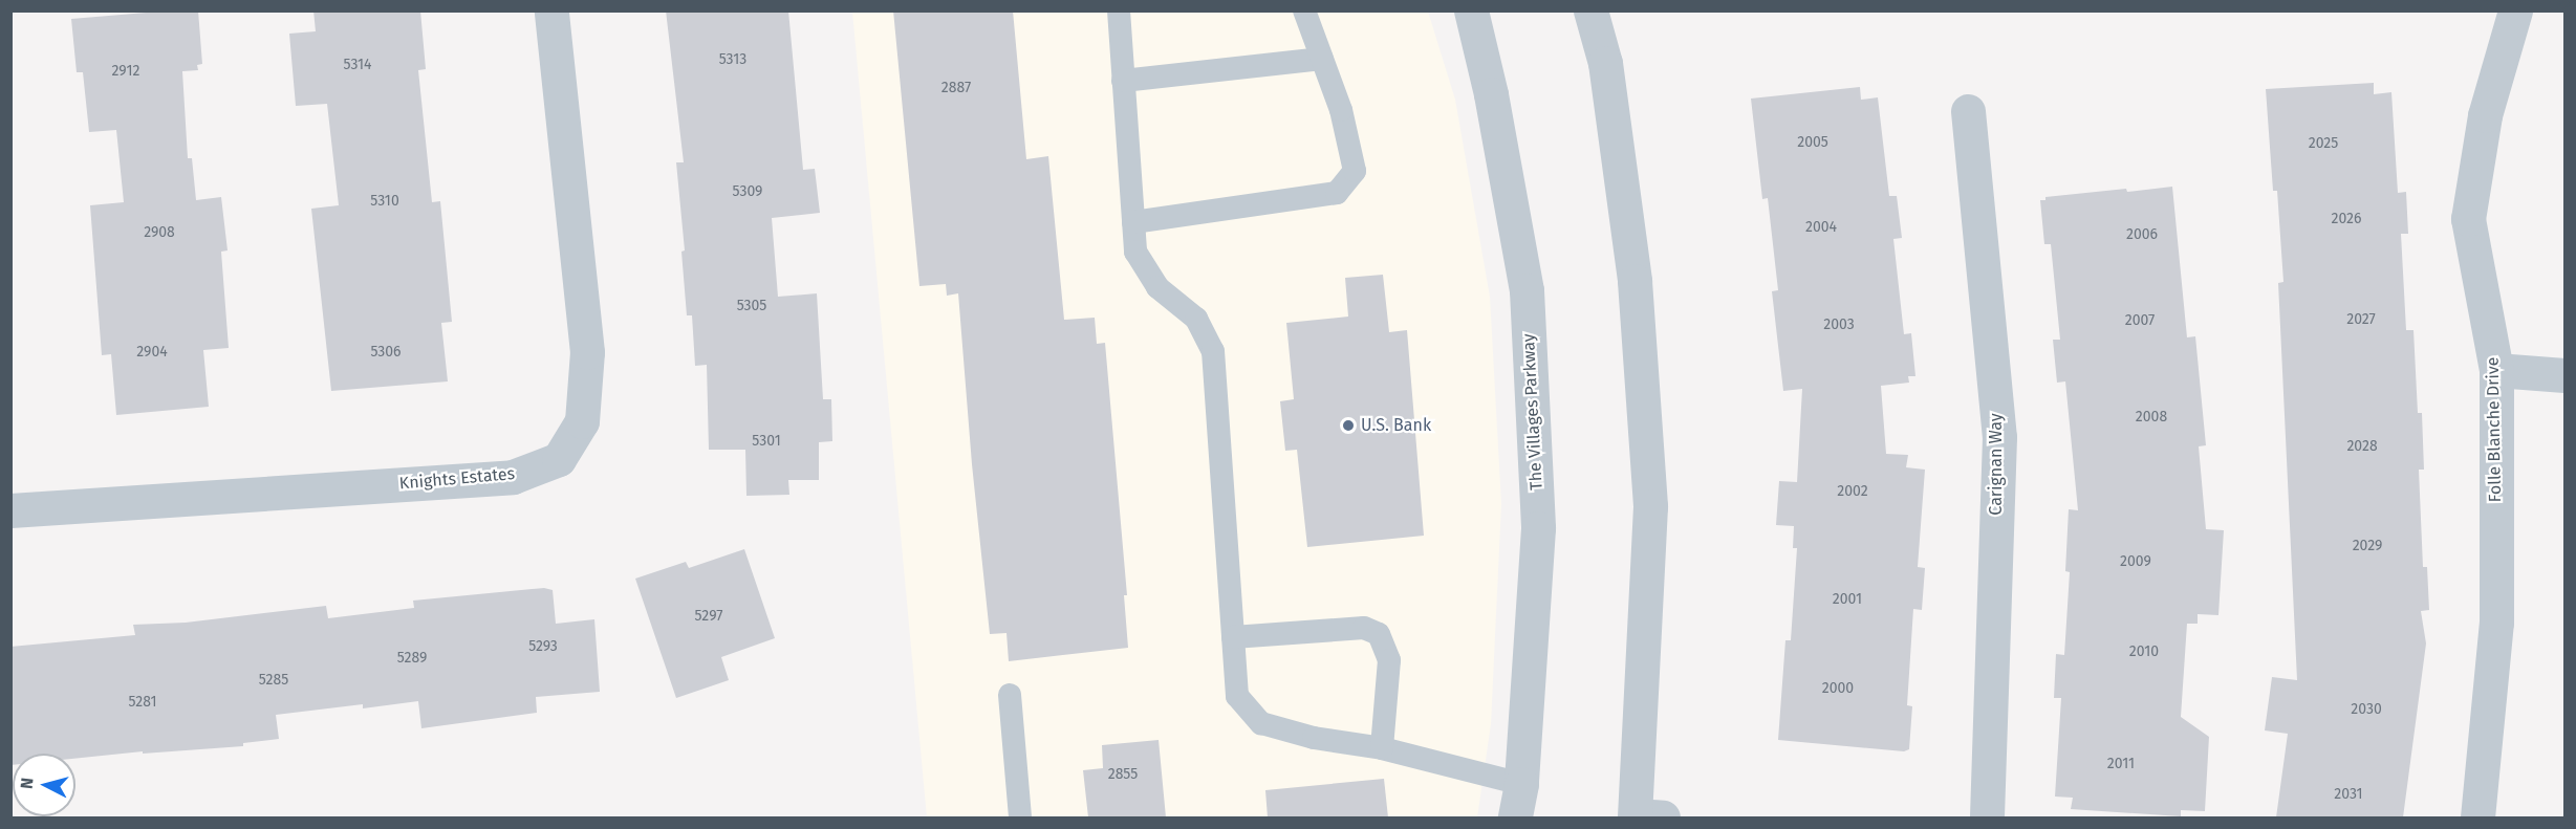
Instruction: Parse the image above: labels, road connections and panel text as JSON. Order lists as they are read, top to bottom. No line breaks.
{"streets":{"street":["The Villages Parkway","Folle Blanche Drive","Carignan Way","Knights Estates"]},"places":["U.S. Bank"],"house_numbers":["5313","5314","2912","2887","2005","2025","5309","5310","2026","2004","2908","2006","5305","2027","2007","2003","2904","5306","2008","5301","2028","2002","2029","2009","2001","5297","5293","2010","5289","5285","2000","5281","2030","2011","2855","2031"],"north":"left"}
